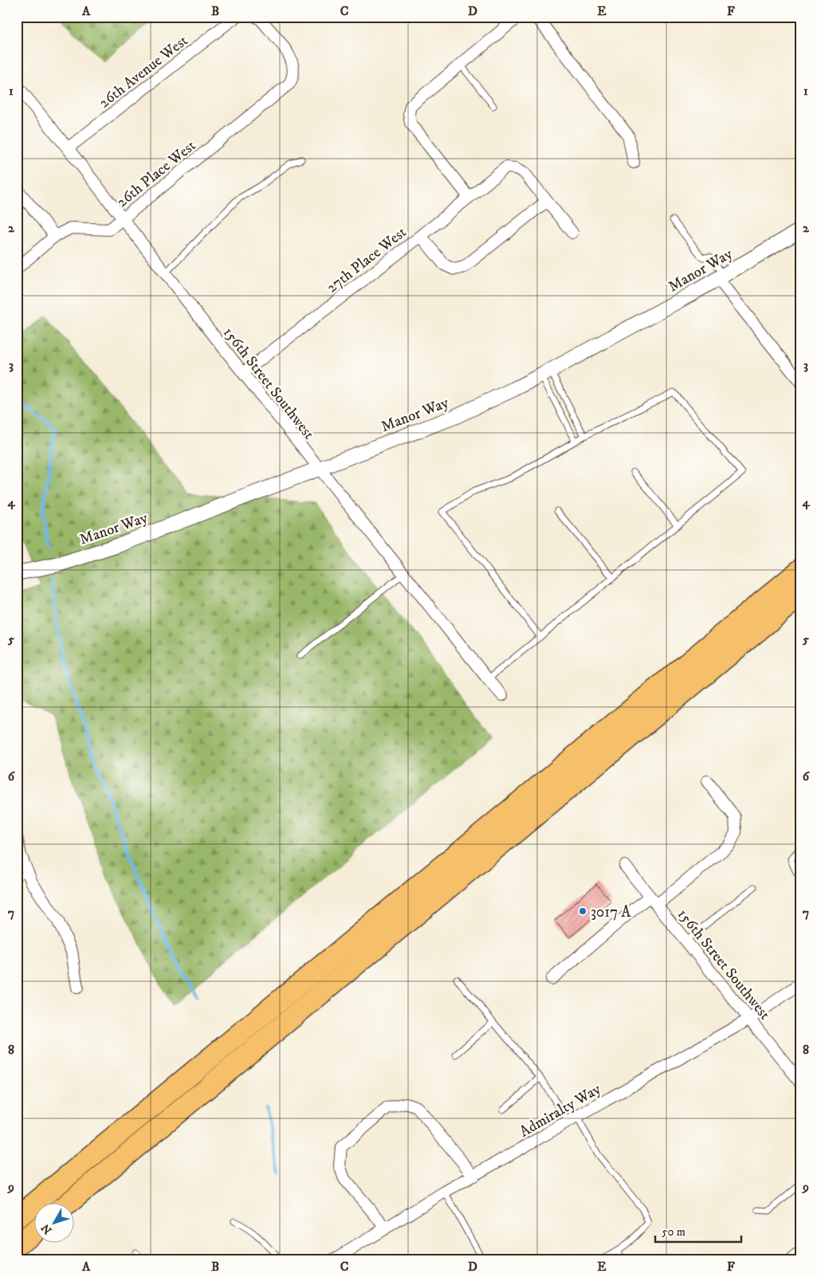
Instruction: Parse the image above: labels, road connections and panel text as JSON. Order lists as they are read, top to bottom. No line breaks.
{"streets":{"street":["26th Avenue West","26th Place West","27th Place West","Manor Way","156th Street Southwest","Admiralty Way"]},"crossings":[["26th Avenue West","156th Street Southwest"],["26th Place West","156th Street Southwest"],["27th Place West","156th Street Southwest"],["Manor Way","156th Street Southwest"],["156th Street Southwest","Admiralty Way"]],"places":["3017 A"],"scale_bar":"50 m","north":"bottom left","grid":{"columns":["A","B","C","D","E","F"],"rows":["1","2","3","4","5","6","7","8","9"]}}
